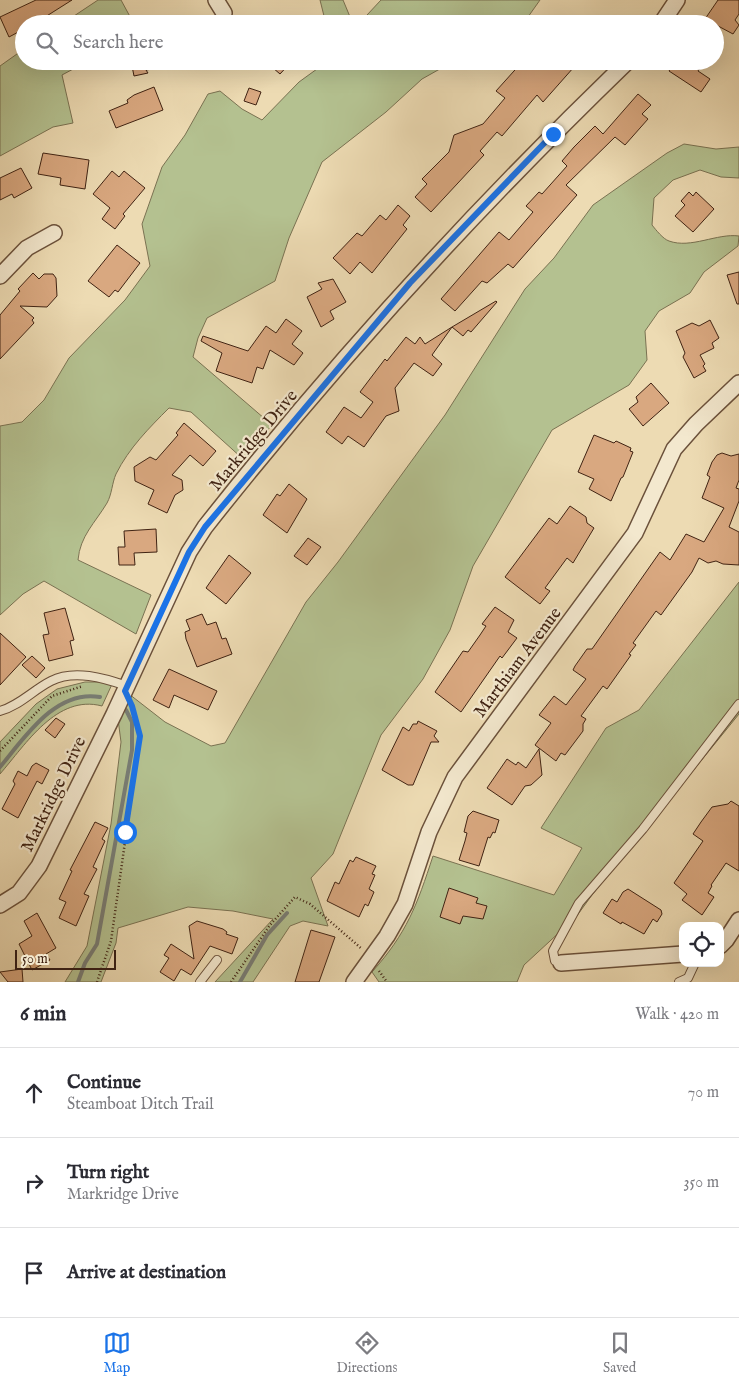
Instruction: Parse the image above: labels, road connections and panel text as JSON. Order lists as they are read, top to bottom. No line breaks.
{"streets":{"street":["Markridge Drive","Marthiam Avenue"]},"scale_bar":"50 m","page":{"search":"Search here","scale":"50 m","heading":["6 min","Walk · 420 m"],"list":[["Continue","Steamboat Ditch Trail","70 m"],["Turn right","Markridge Drive","350 m"],"Arrive at destination"],"nav":["Map","Directions","Saved"]}}
